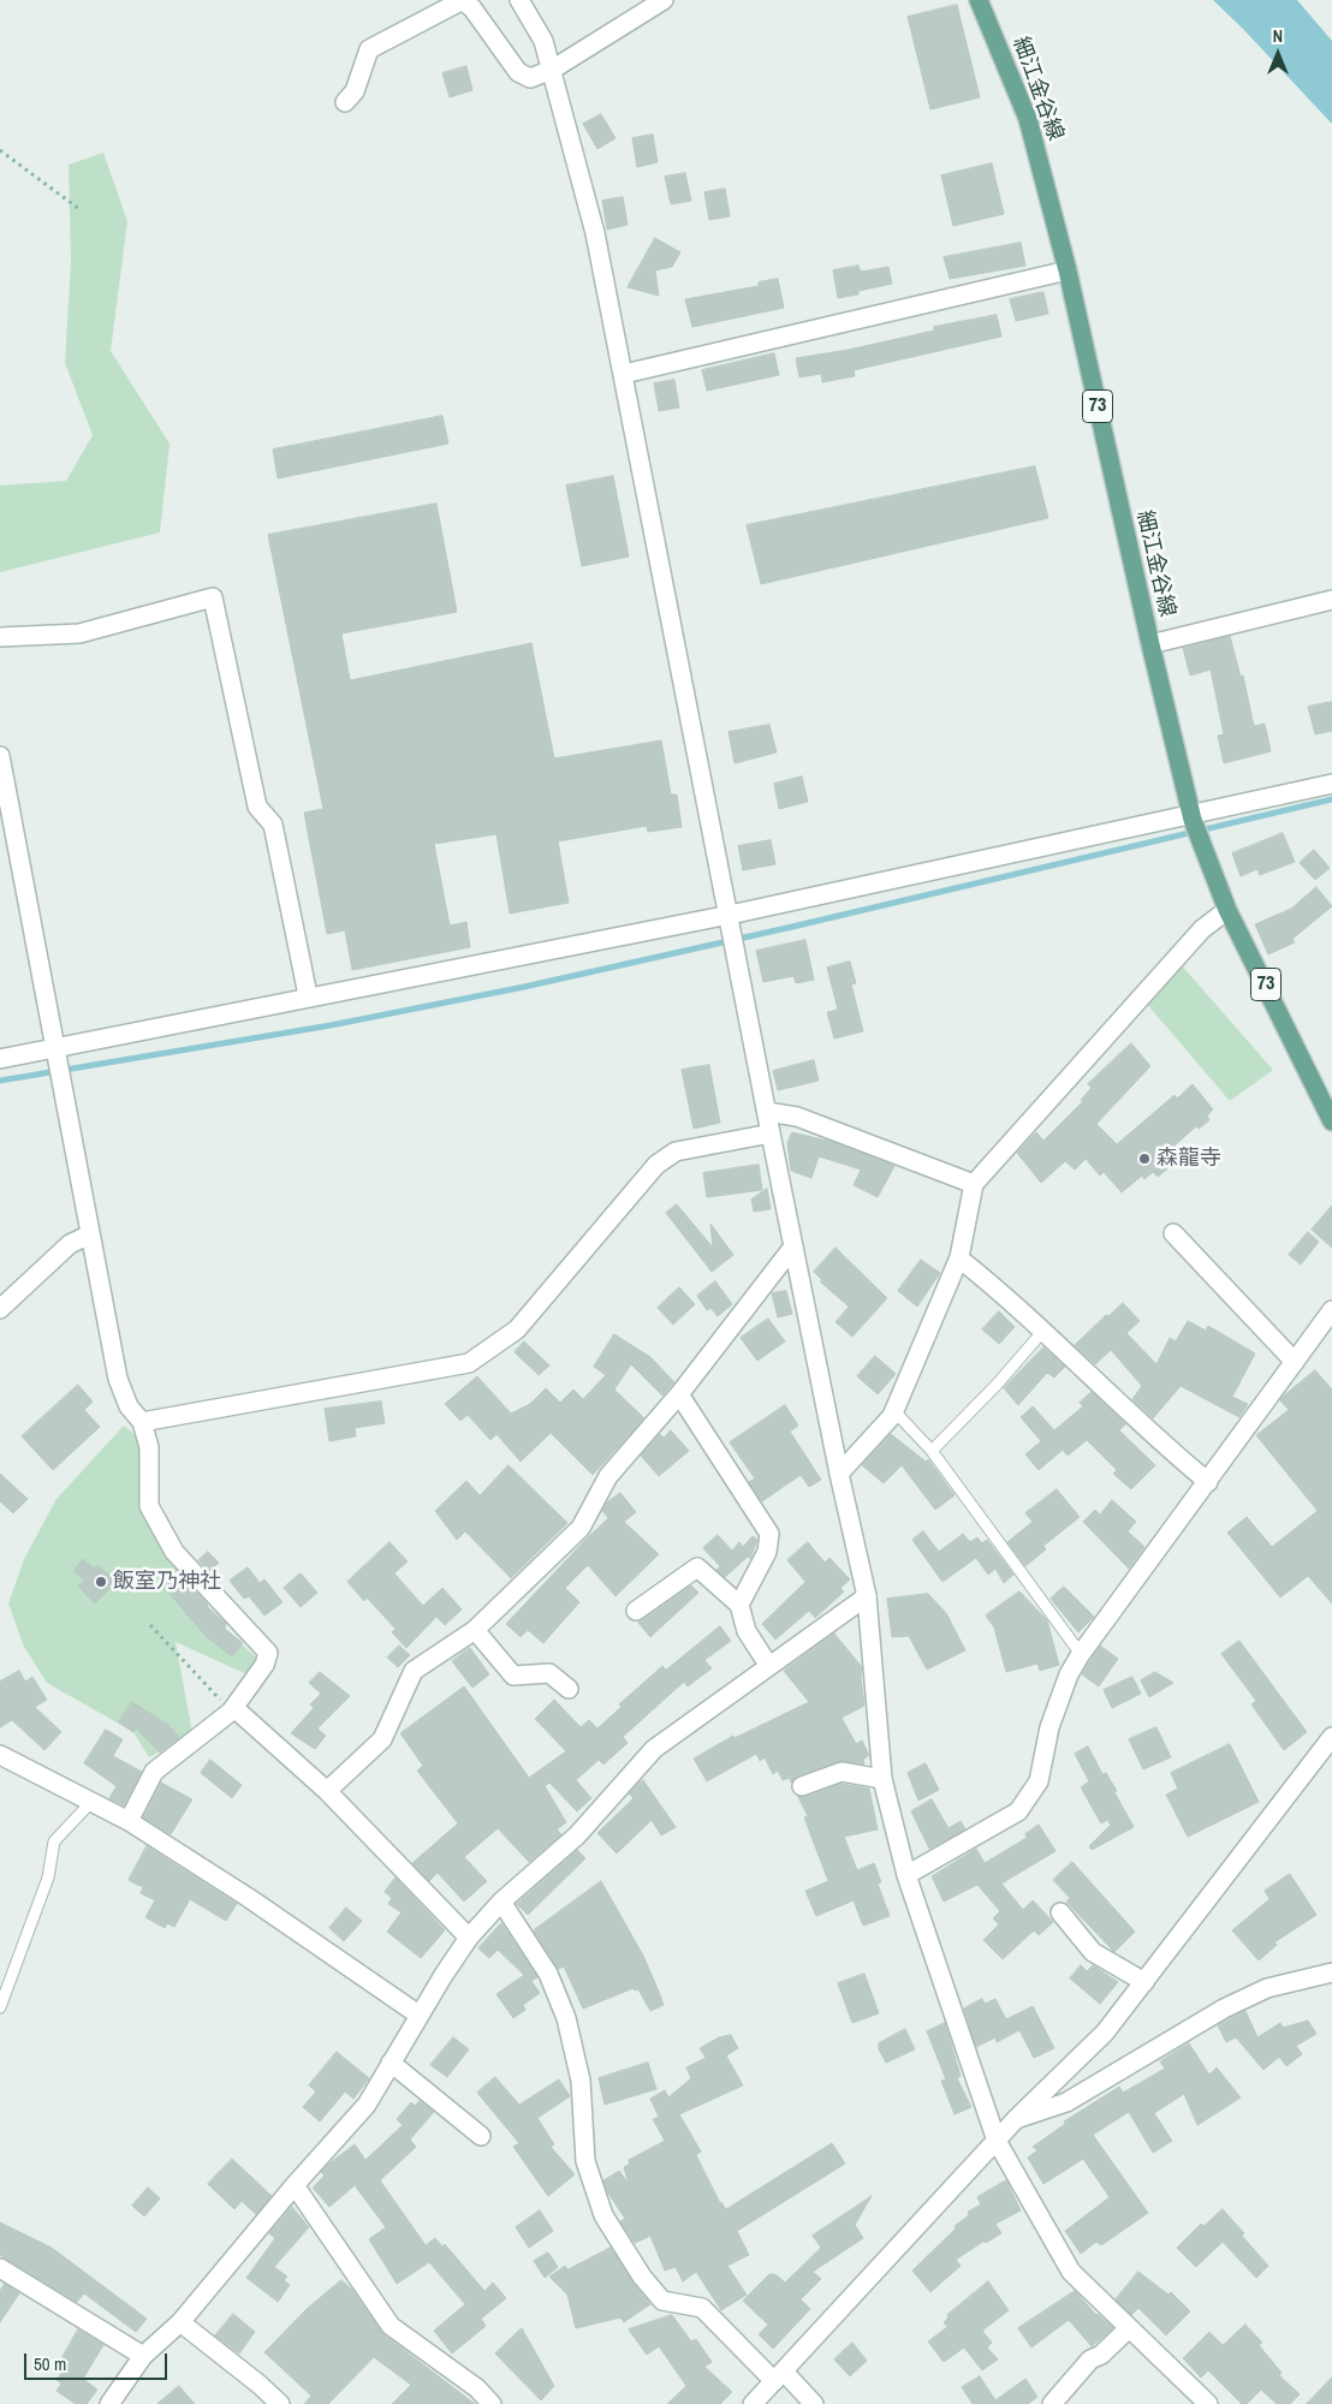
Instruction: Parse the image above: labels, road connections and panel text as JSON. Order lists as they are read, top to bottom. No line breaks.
{"streets":{"main road":["細江金谷線","73"]},"places":["森龍寺","飯室乃神社"],"scale_bar":"50 m","north":"top"}
